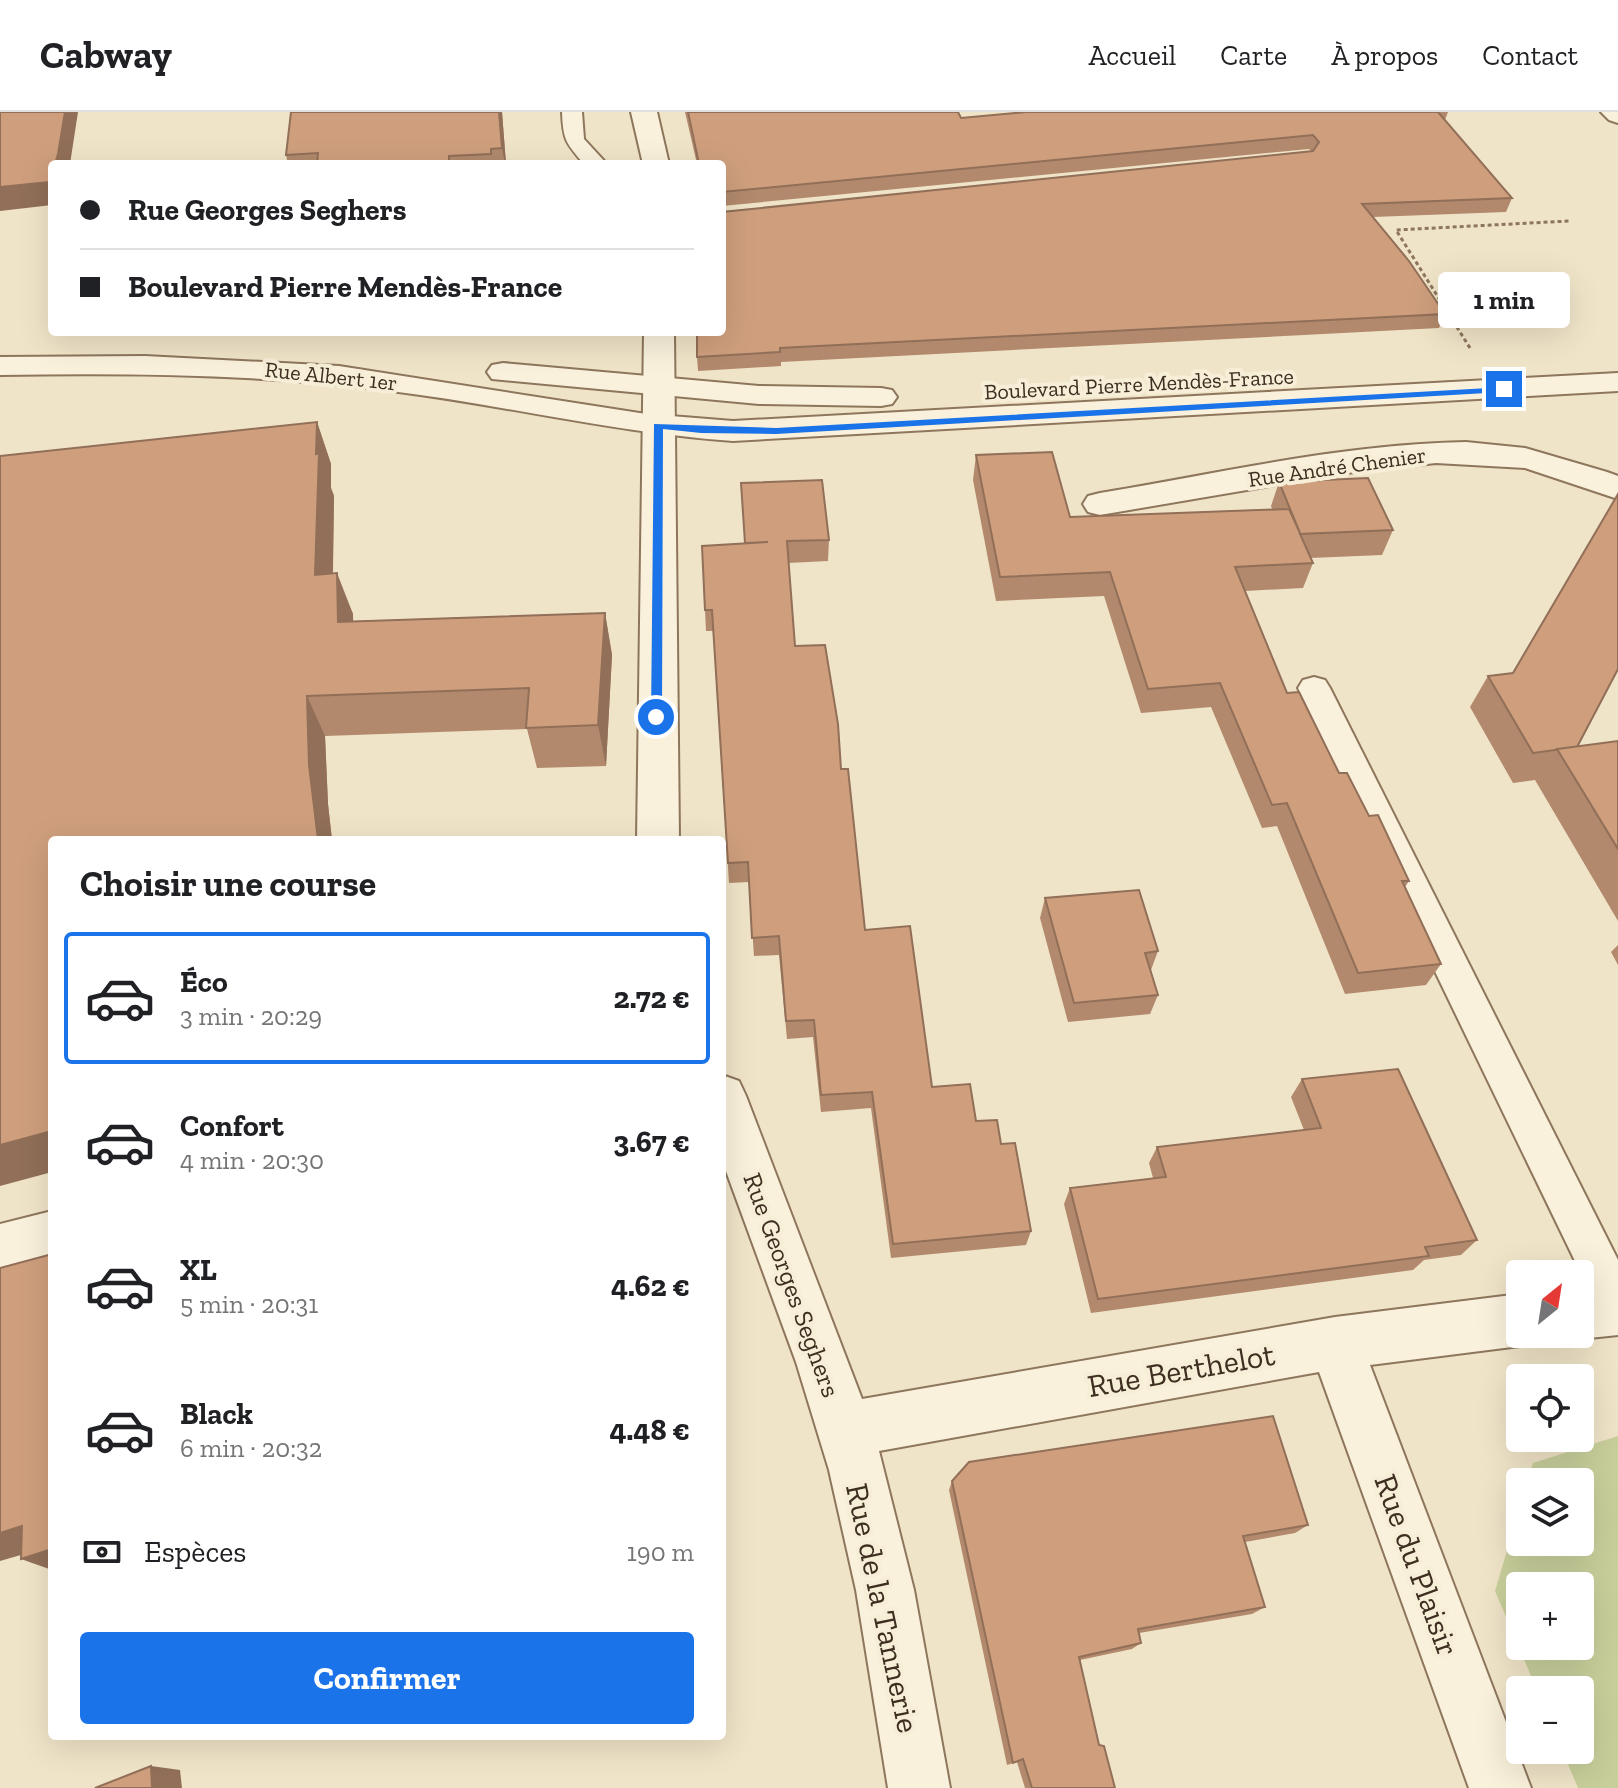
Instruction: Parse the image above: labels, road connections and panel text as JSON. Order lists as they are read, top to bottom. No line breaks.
{"streets":{"street":["Rue Albert 1er","Boulevard Pierre Mendès-France","Rue André Chenier","Rue Georges Seghers","Rue Berthelot","Rue du Plaisir","Rue de la Tannerie"]},"crossings":[["Rue Albert 1er","Boulevard Pierre Mendès-France"],["Rue Georges Seghers","Rue Berthelot"],["Rue Georges Seghers","Rue de la Tannerie"],["Rue Berthelot","Rue du Plaisir"],["Rue Berthelot","Rue de la Tannerie"]],"north":"top right","page":{"header":"Cabway","nav":["Accueil","Carte","À propos","Contact"],"banner":["Rue Georges Seghers","Boulevard Pierre Mendès-France"],"bubble":"1 min","heading":"Choisir une course","list":[{"name":"Éco","note":"3 min · 20:29","value":"2.72 €"},{"name":"Confort","note":"4 min · 20:30","value":"3.67 €"},{"name":"XL","note":"5 min · 20:31","value":"4.62 €"},{"name":"Black","note":"6 min · 20:32","value":"4.48 €"}],"map_buttons":["+","−"],"pay":["Espèces","190 m"],"buttons":"Confirmer"}}
